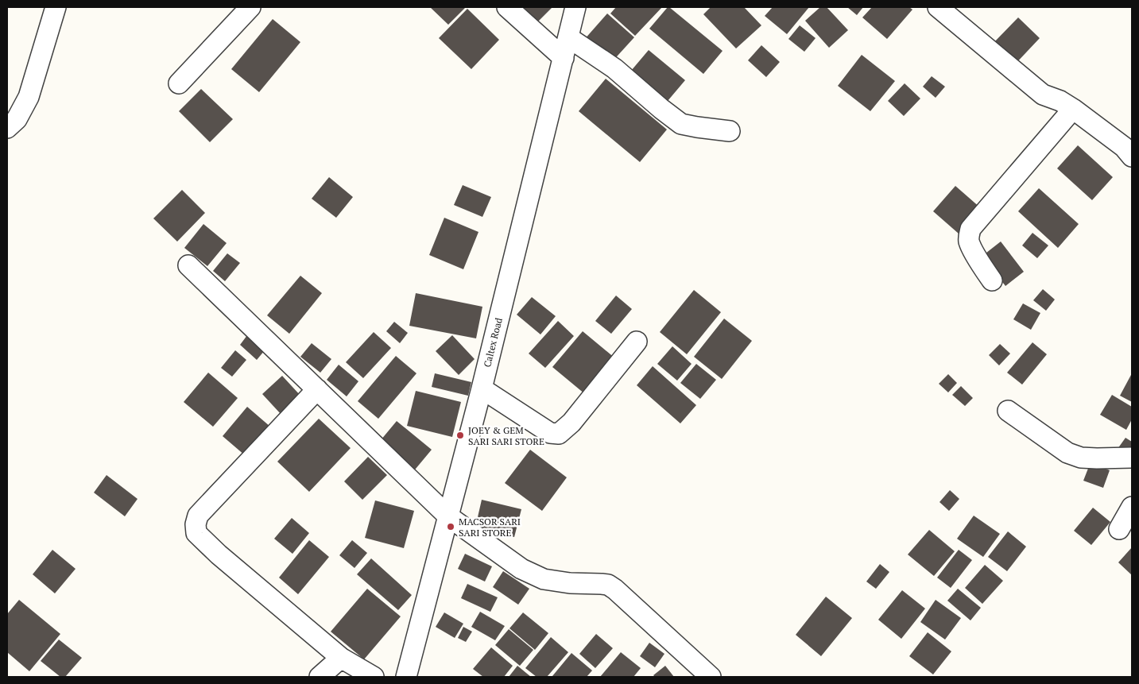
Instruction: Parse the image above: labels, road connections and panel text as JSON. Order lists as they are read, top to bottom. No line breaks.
{"streets":{"street":["Caltex Road"]},"places":["JOEY & GEM SARI SARI STORE","MACSOR SARI SARI STORE"]}
